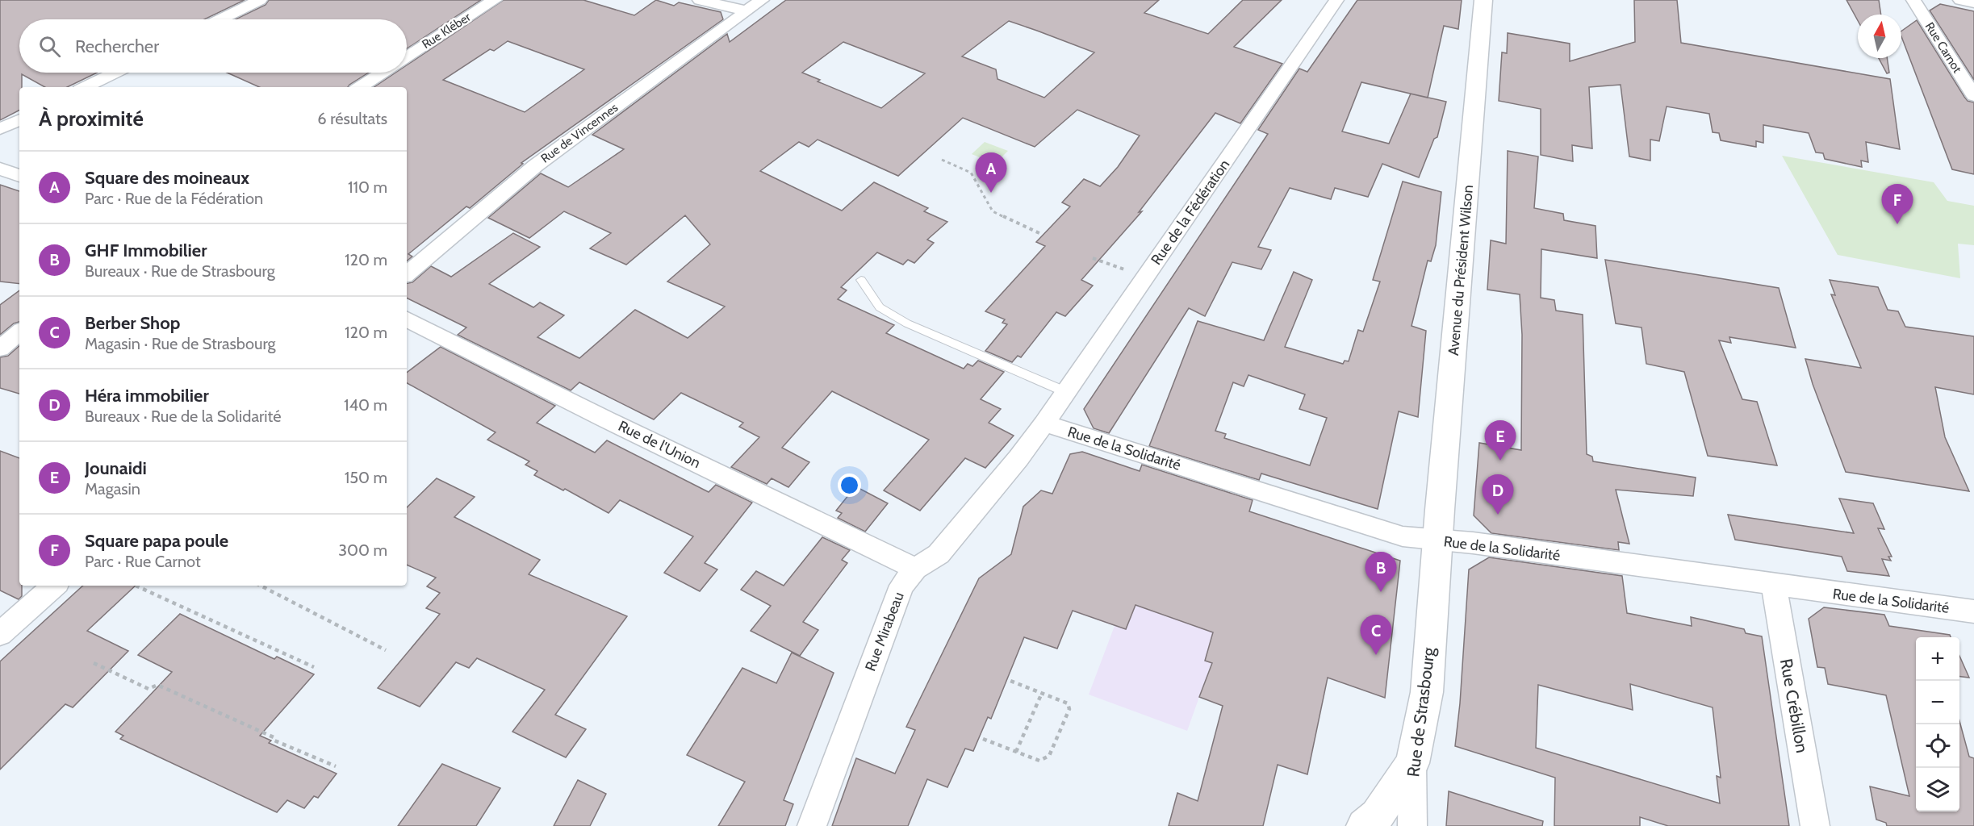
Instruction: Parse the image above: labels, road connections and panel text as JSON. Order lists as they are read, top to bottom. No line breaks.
{"streets":{"street":["Rue Kléber","Rue Carnot","Rue de Vincennes","Rue de la Fédération","Avenue du Président Wilson","Rue de l'Union","Rue de la Solidarité","Rue Mirabeau","Rue Crébillon","Rue de Strasbourg"]},"crossings":[["Rue de la Fédération","Rue de la Solidarité"],["Rue de la Fédération","Rue Mirabeau"],["Avenue du Président Wilson","Rue de la Solidarité"],["Avenue du Président Wilson","Rue de Strasbourg"],["Rue de l'Union","Rue Mirabeau"],["Rue de la Solidarité","Rue Mirabeau"],["Rue de la Solidarité","Rue Crébillon"],["Rue de la Solidarité","Rue de Strasbourg"]],"north":"top","page":{"search":"Rechercher","heading":["À proximité","6 résultats"],"list":[{"mark":"A","name":"Square des moineaux","note":"Parc · Rue de la Fédération","value":"110 m"},{"mark":"B","name":"GHF Immobilier","note":"Bureaux · Rue de Strasbourg","value":"120 m"},{"mark":"C","name":"Berber Shop","note":"Magasin · Rue de Strasbourg","value":"120 m"},{"mark":"D","name":"Héra immobilier","note":"Bureaux · Rue de la Solidarité","value":"140 m"},{"mark":"E","name":"Jounaidi","note":"Magasin","value":"150 m"},{"mark":"F","name":"Square papa poule","note":"Parc · Rue Carnot","value":"300 m"}],"pins":["A","F","E","D","B","C"],"map_buttons":["+","−"]}}
